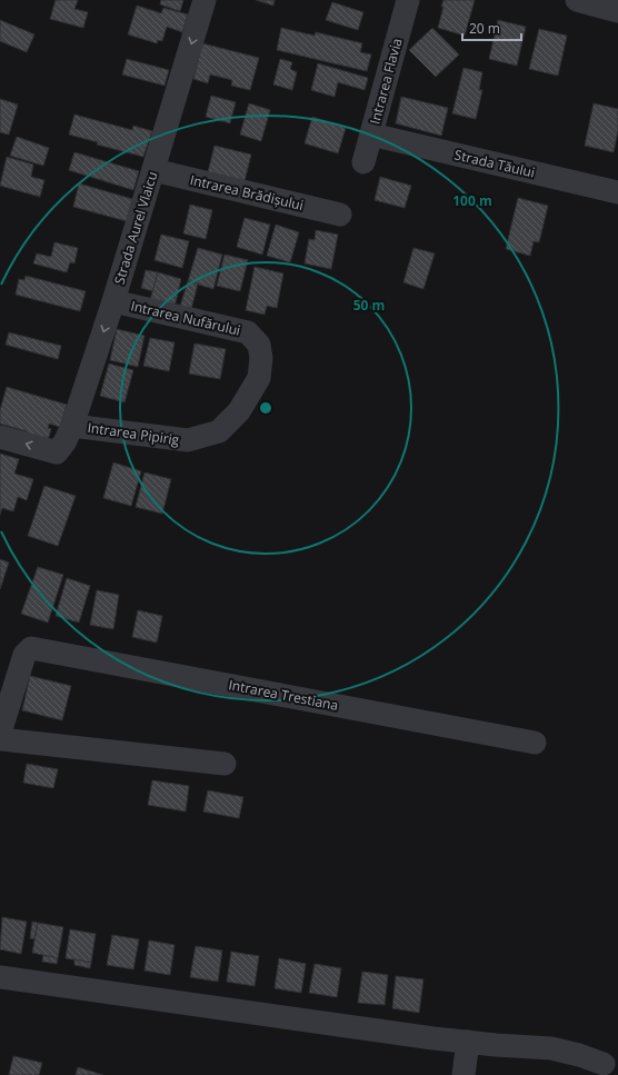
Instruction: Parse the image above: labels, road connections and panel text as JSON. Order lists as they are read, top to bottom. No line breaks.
{"streets":{"street":["Intrarea Flavia","Strada Tăului","Intrarea Brădișului","Strada Aurel Vlaicu","Intrarea Nufărului","Intrarea Pipirig","Intrarea Trestiana"]},"crossings":[["Intrarea Flavia","Strada Tăului"],["Intrarea Brădișului","Strada Aurel Vlaicu"],["Strada Aurel Vlaicu","Intrarea Nufărului"],["Strada Aurel Vlaicu","Intrarea Pipirig"],["Intrarea Nufărului","Intrarea Pipirig"]],"one_way":["Strada Aurel Vlaicu"],"scale_bar":"20 m","rings":["100 m","50 m"]}
